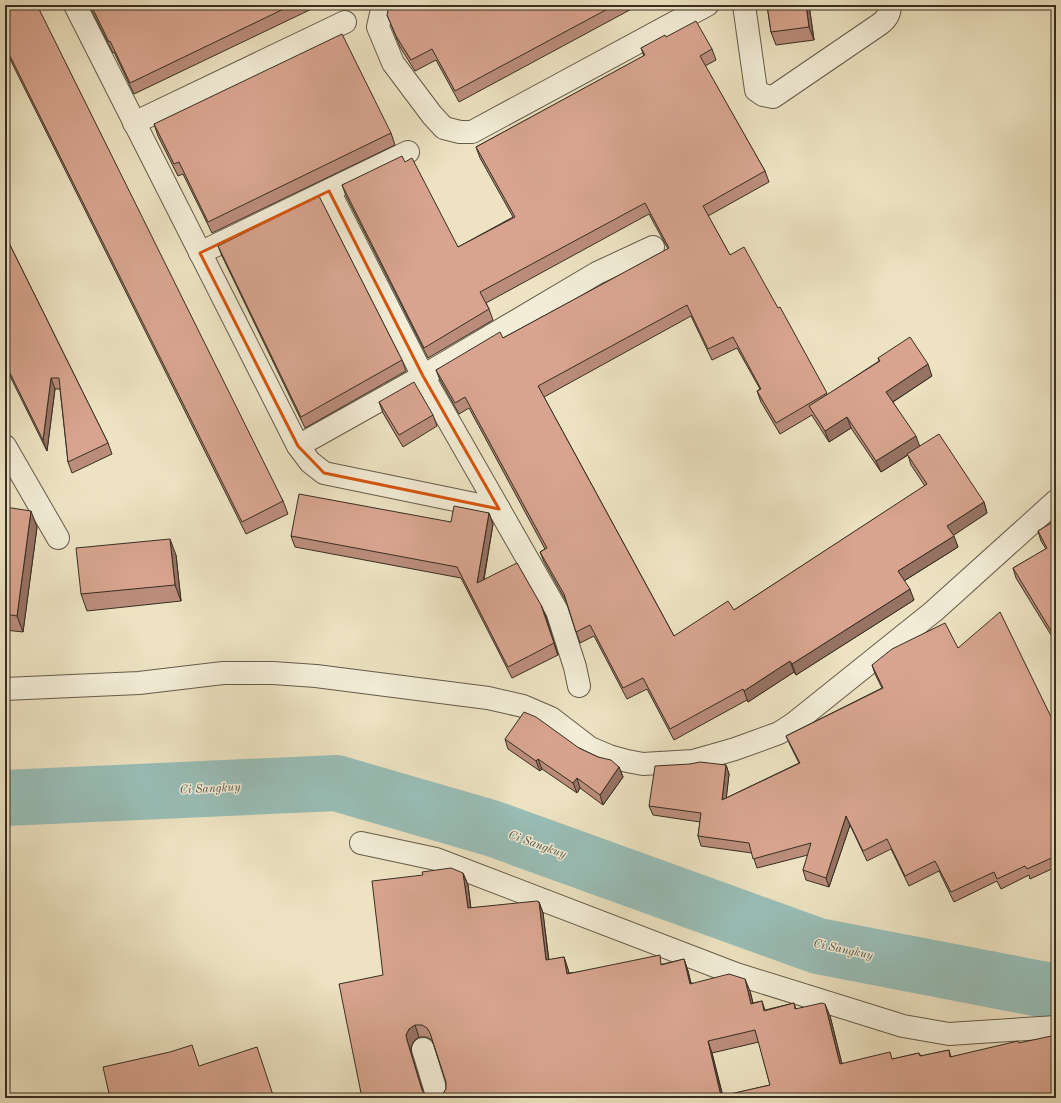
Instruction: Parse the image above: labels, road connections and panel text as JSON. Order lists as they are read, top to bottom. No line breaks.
{"water":["Ci Sangkuy"]}
